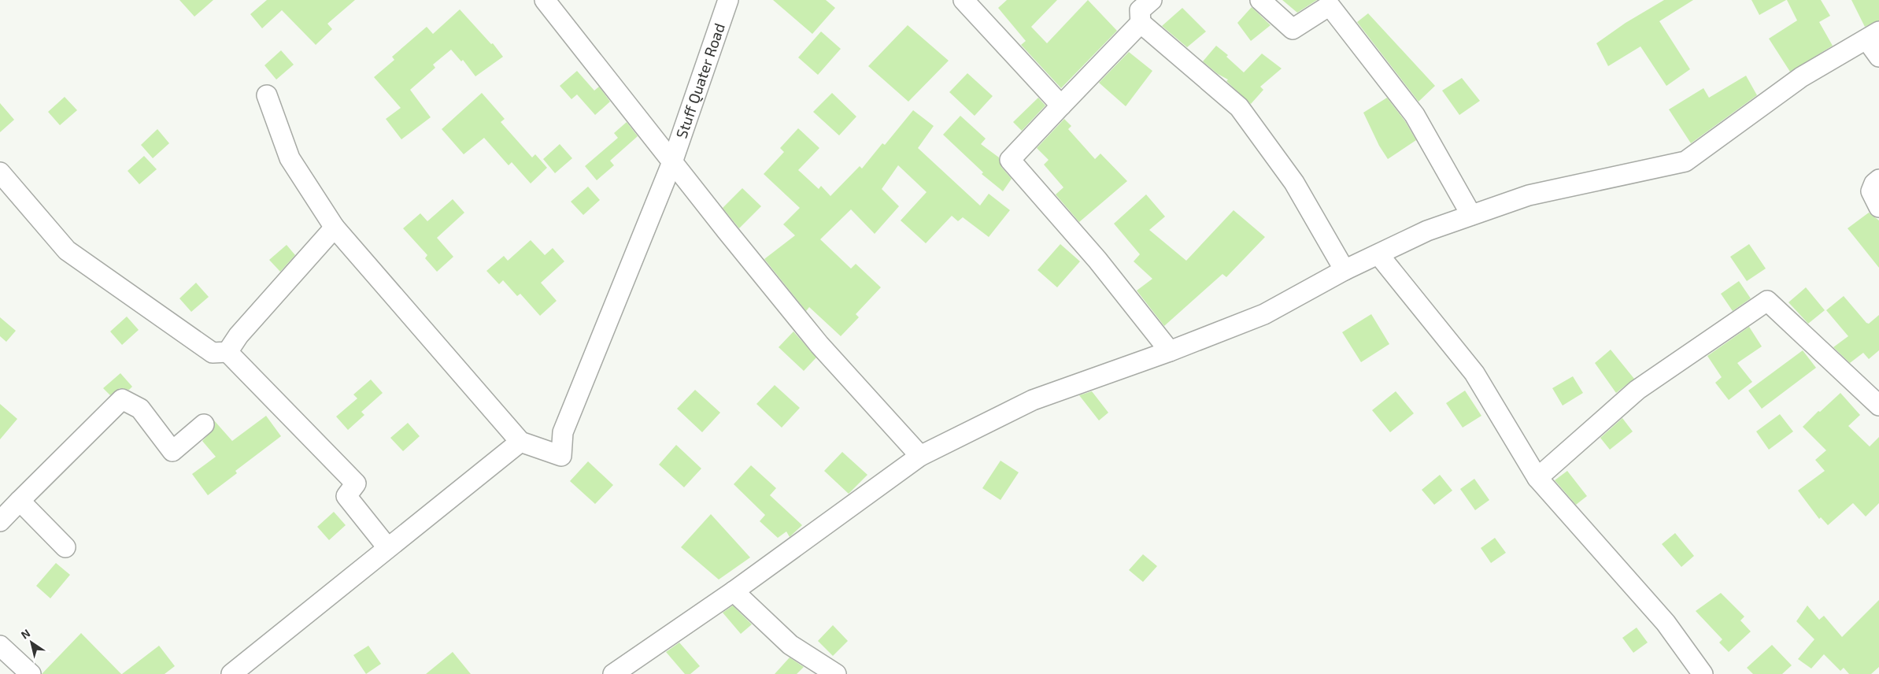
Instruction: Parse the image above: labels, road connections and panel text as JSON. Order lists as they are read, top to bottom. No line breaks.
{"streets":{"street":["Stuff Quater Road"]},"north":"top left"}
